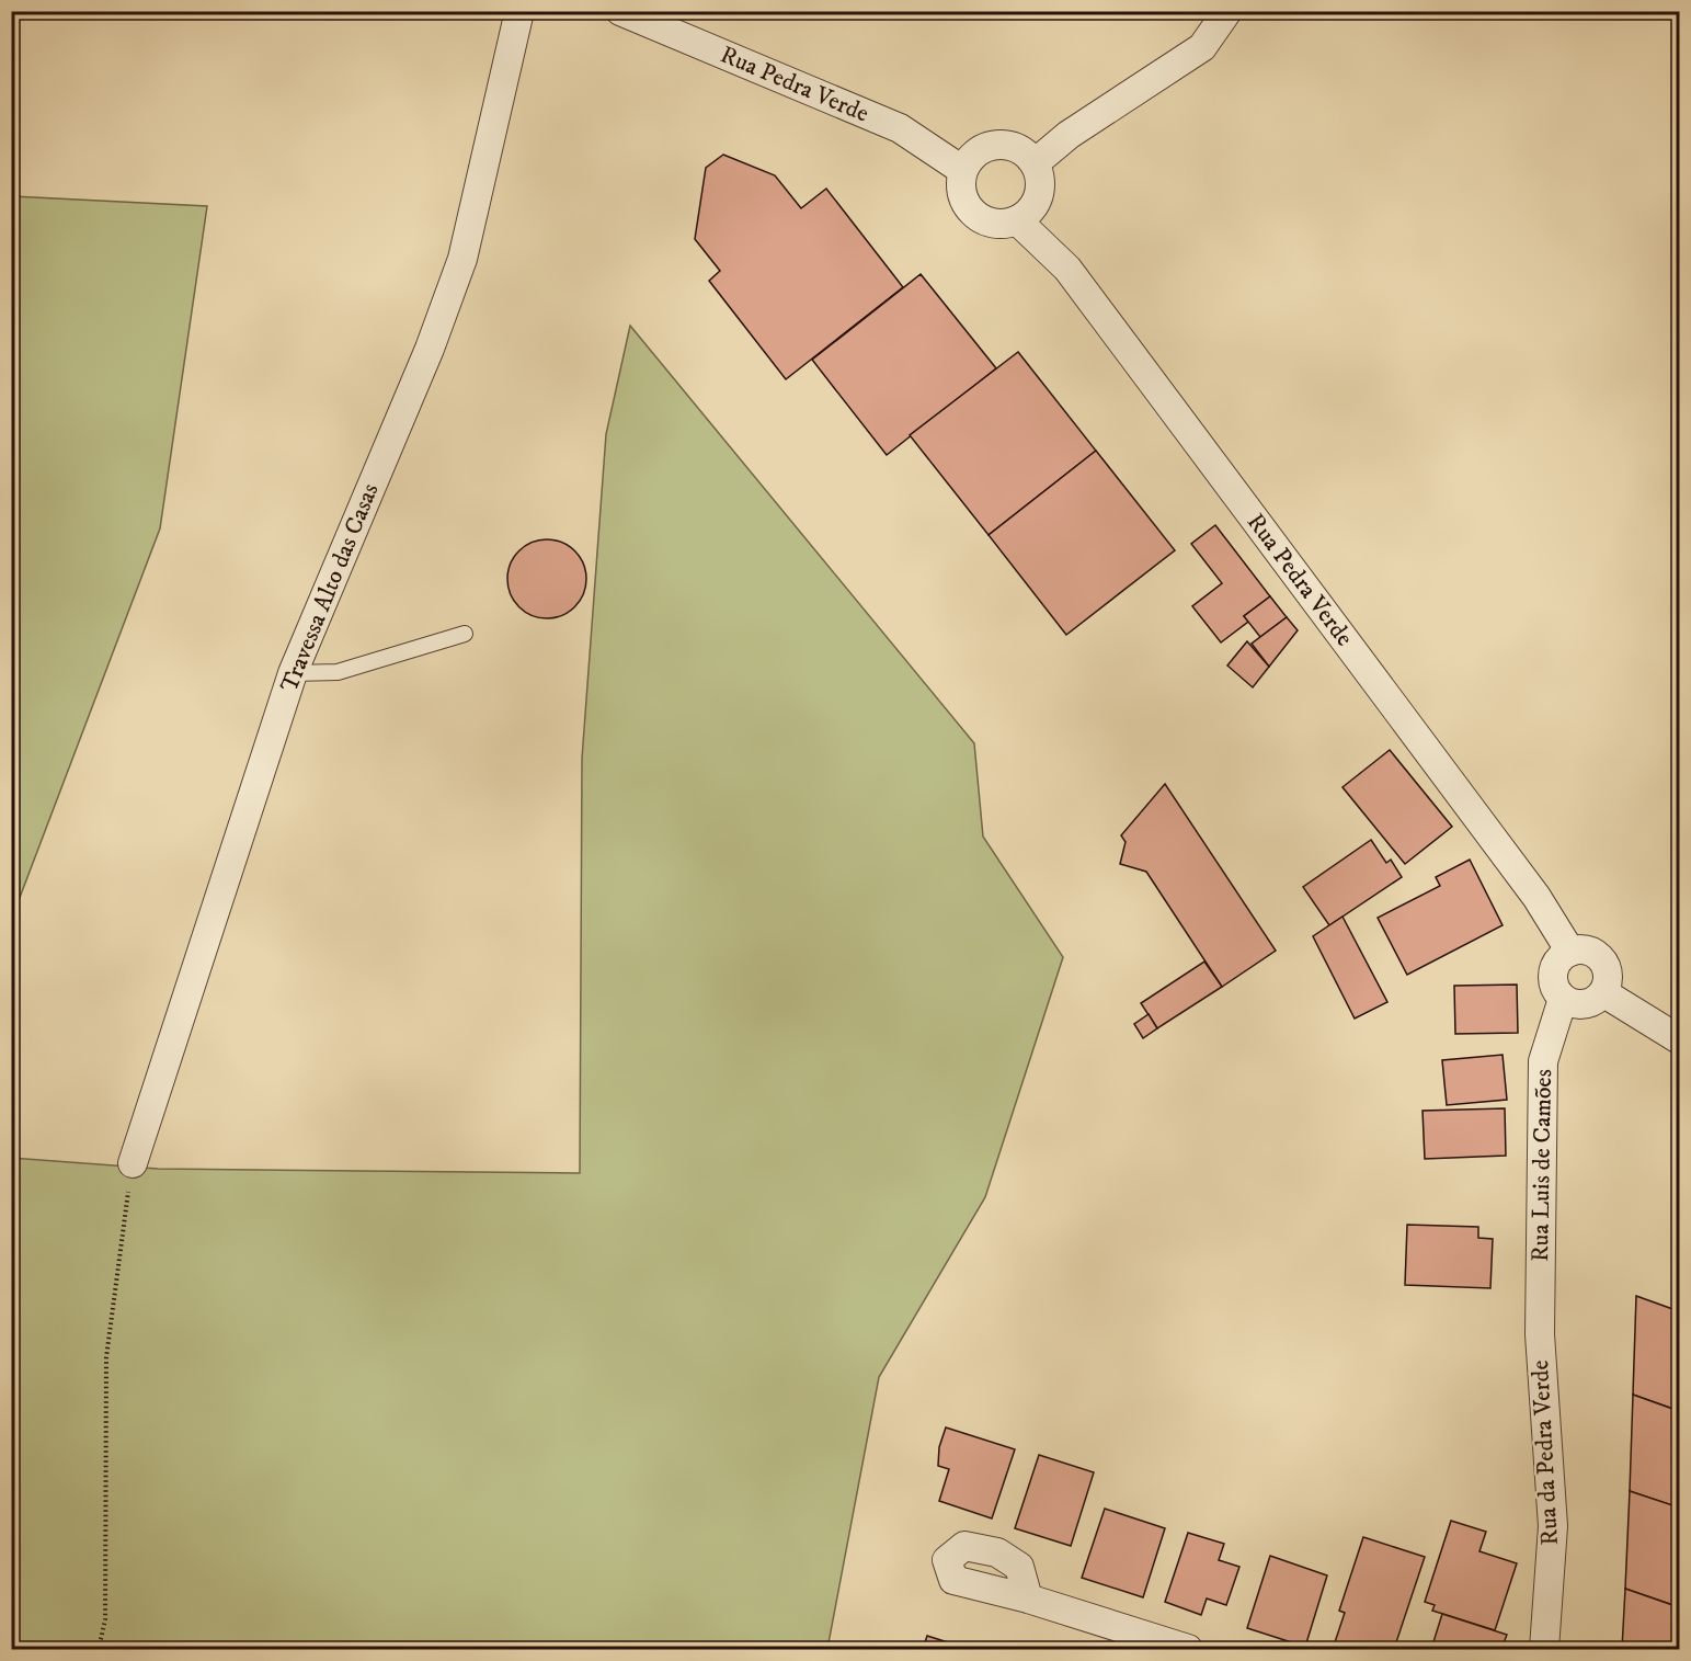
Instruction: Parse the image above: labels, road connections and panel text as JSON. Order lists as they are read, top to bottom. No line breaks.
{"streets":{"street":["Rua Pedra Verde","Travessa Alto das Casas","Rua Luis de Camões","Rua da Pedra Verde"]},"crossings":[["Rua Pedra Verde","Rua Luis de Camões"],["Rua Luis de Camões","Rua da Pedra Verde"]]}
